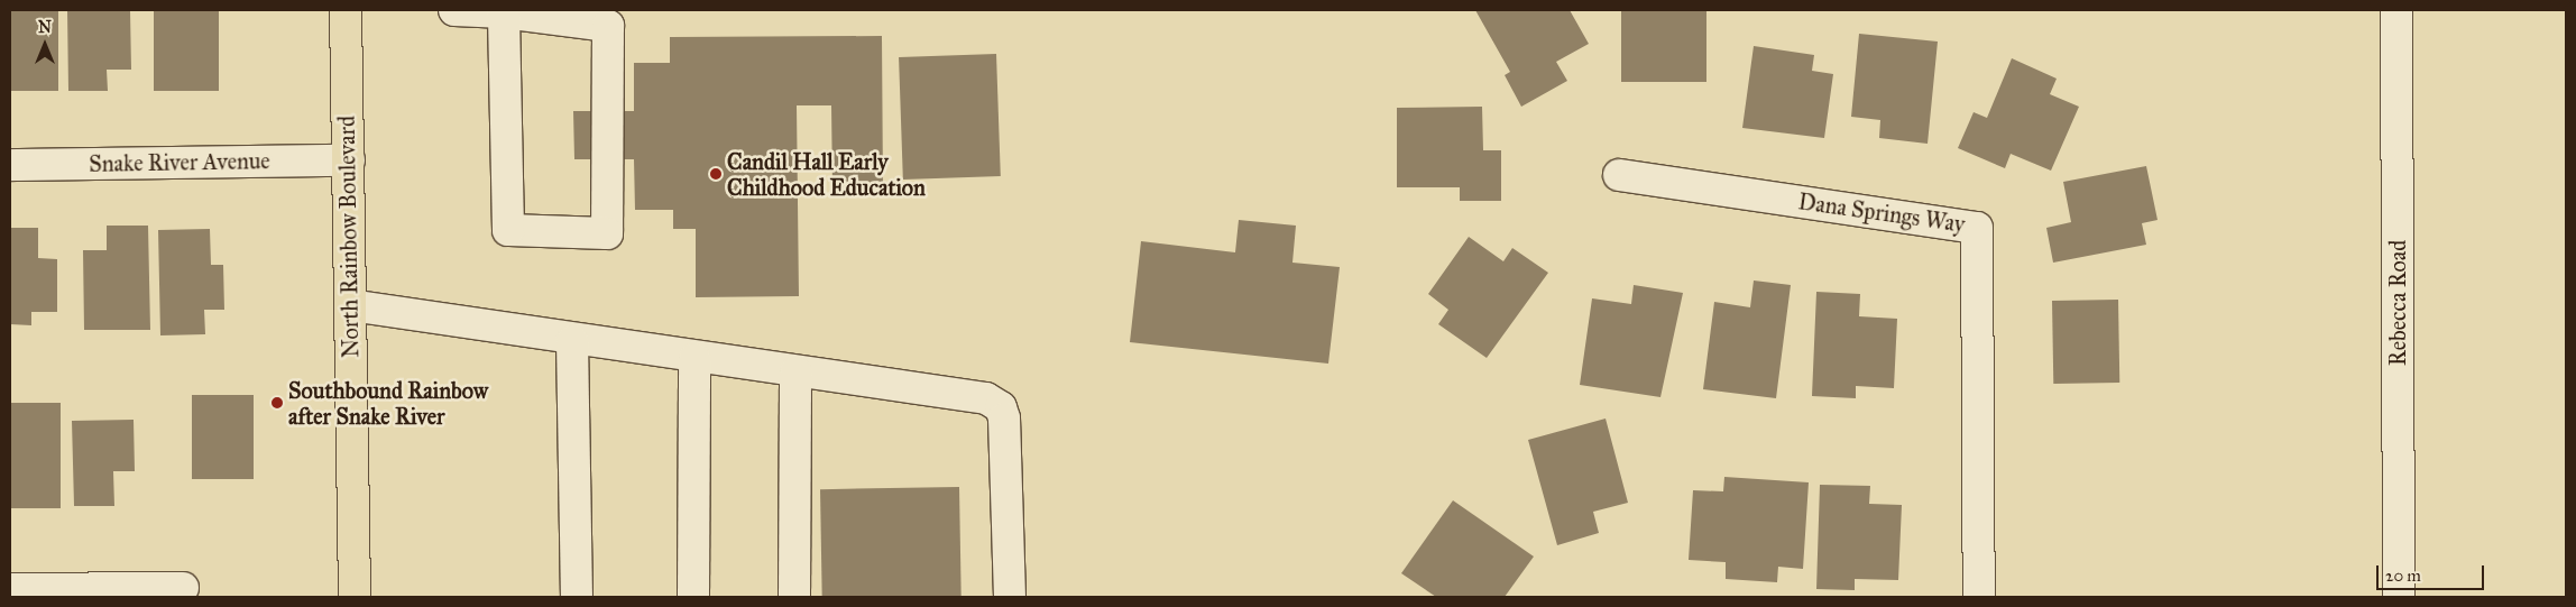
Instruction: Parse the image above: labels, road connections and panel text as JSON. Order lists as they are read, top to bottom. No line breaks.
{"streets":{"main road":["North Rainbow Boulevard"],"street":["Snake River Avenue","Dana Springs Way","Rebecca Road"]},"crossings":[["Snake River Avenue","North Rainbow Boulevard"]],"places":["Candil Hall Early Childhood Education","Southbound Rainbow after Snake River"],"scale_bar":"20 m","north":"top"}
